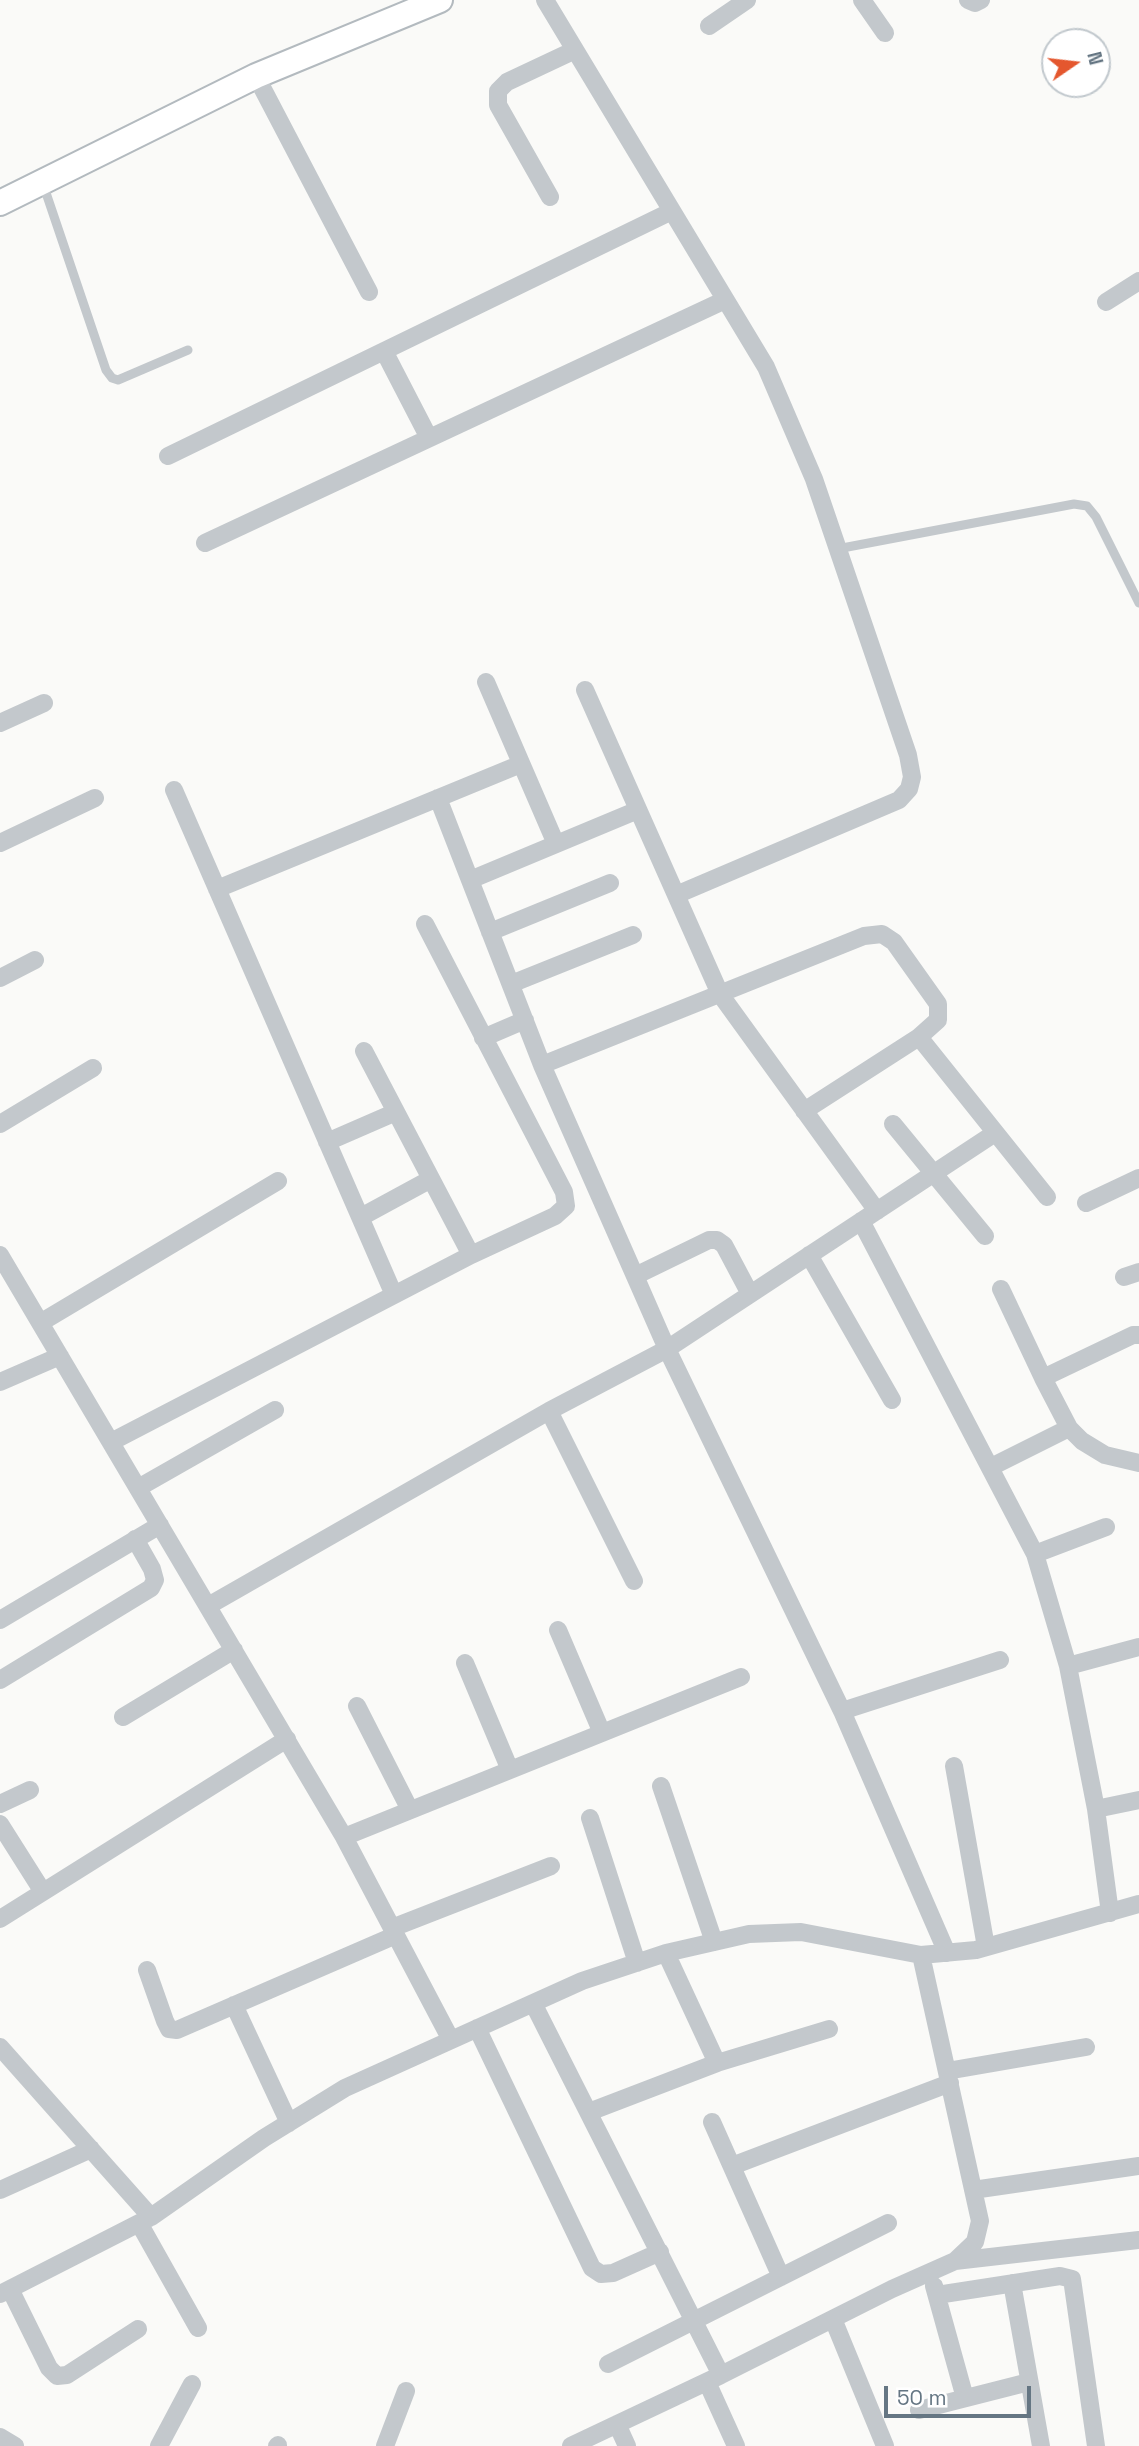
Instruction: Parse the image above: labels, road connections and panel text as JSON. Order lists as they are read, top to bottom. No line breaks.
{"scale_bar":"50 m","north":"right"}
